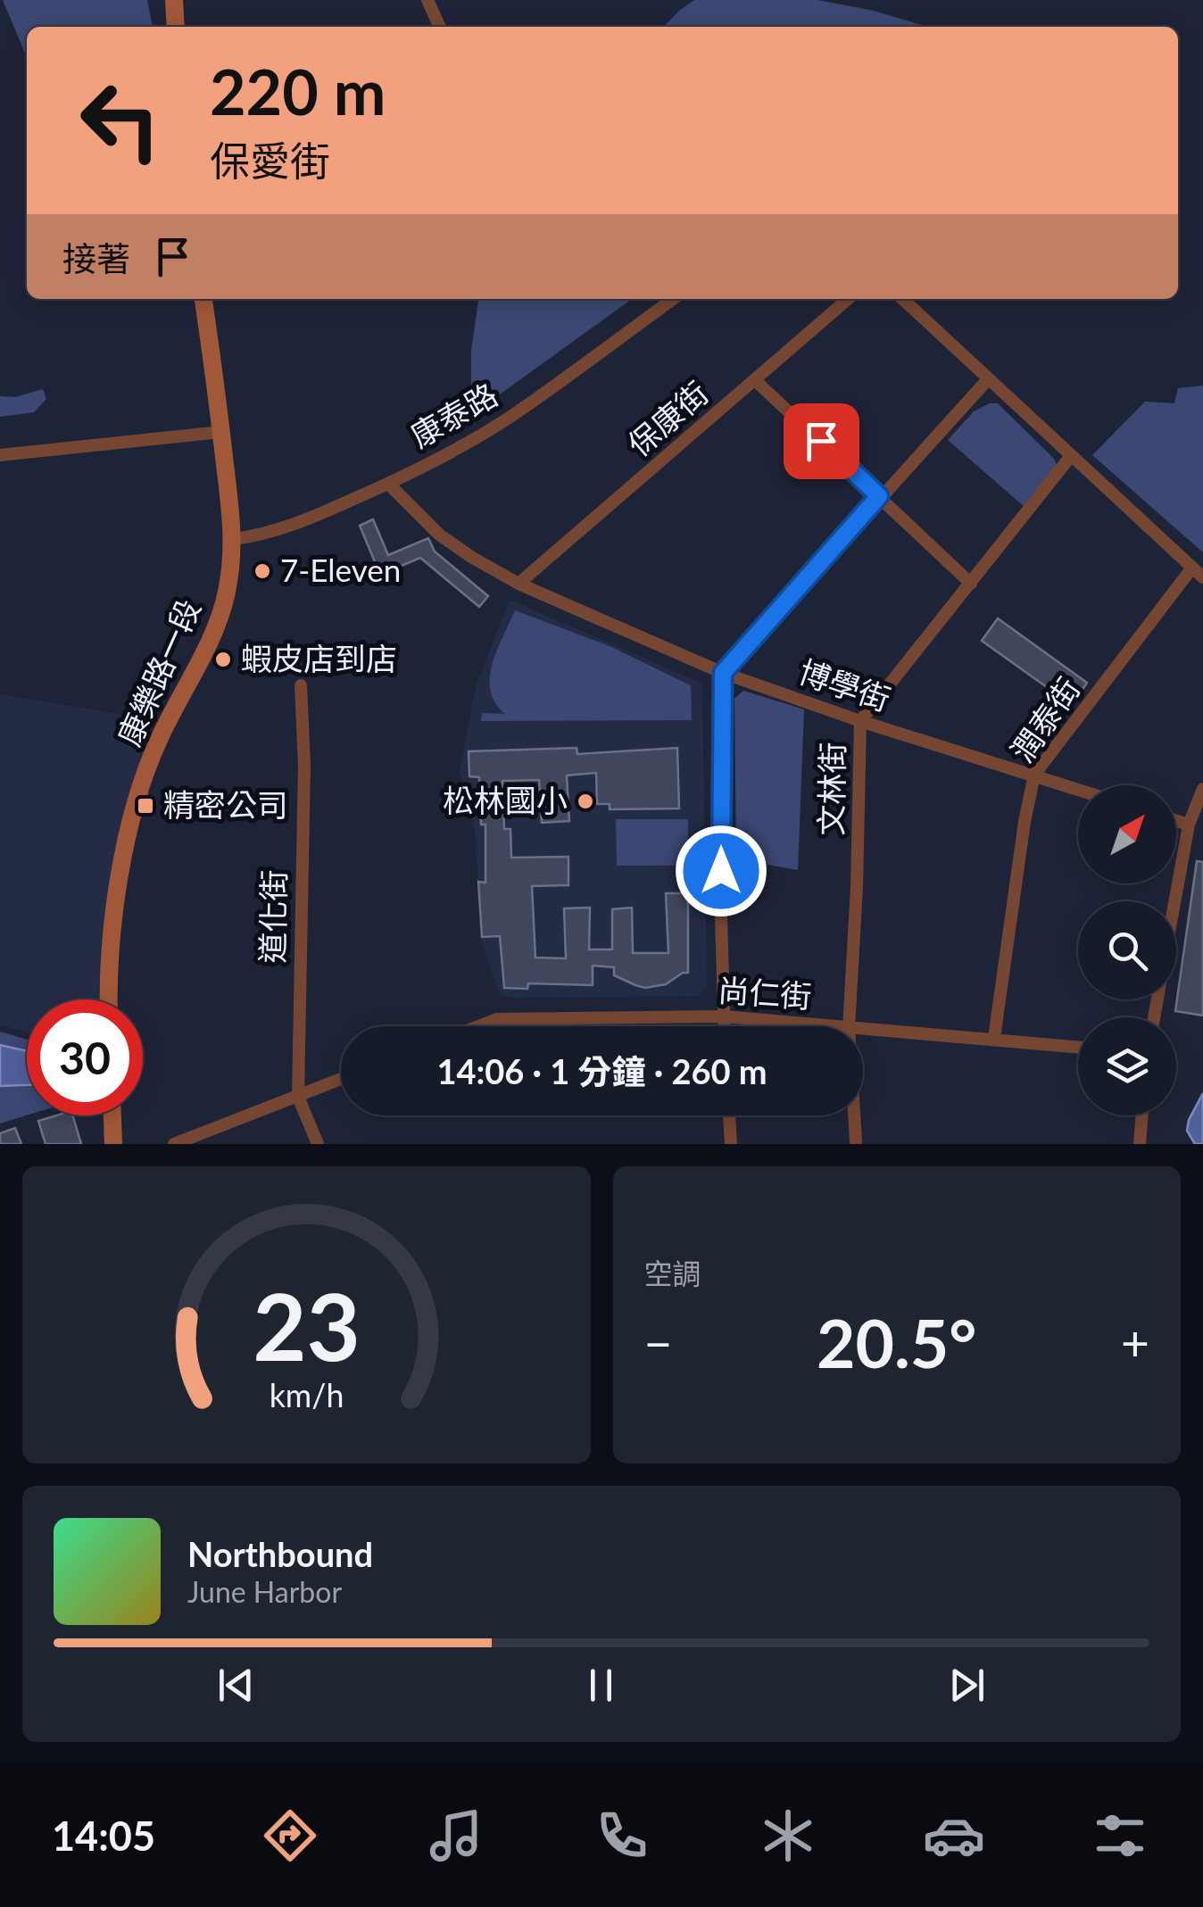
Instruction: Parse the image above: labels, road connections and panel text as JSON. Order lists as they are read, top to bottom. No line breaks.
{"streets":{"street":["康泰路","保康街","康樂路一段","博學街","潤泰街","文林街","道化街","尚仁街"]},"crossings":[["康泰路","康樂路一段"],["康泰路","博學街"],["保康街","博學街"],["博學街","潤泰街"],["博學街","文林街"],["潤泰街","尚仁街"]],"places":{"other":["7-Eleven","蝦皮店到店","松林國小"],"transit":["精密公司"]},"north":"top right","page":{"turn":["220 m","保愛街"],"then":"接著","limit":"30","trip":"14:06 · 1 分鐘 · 260 m","tile":"空調","heat":["−","20.5°","+"],"song":["Northbound","June Harbor"],"tabs":"14:05","gauge":["23","km/h"]}}
